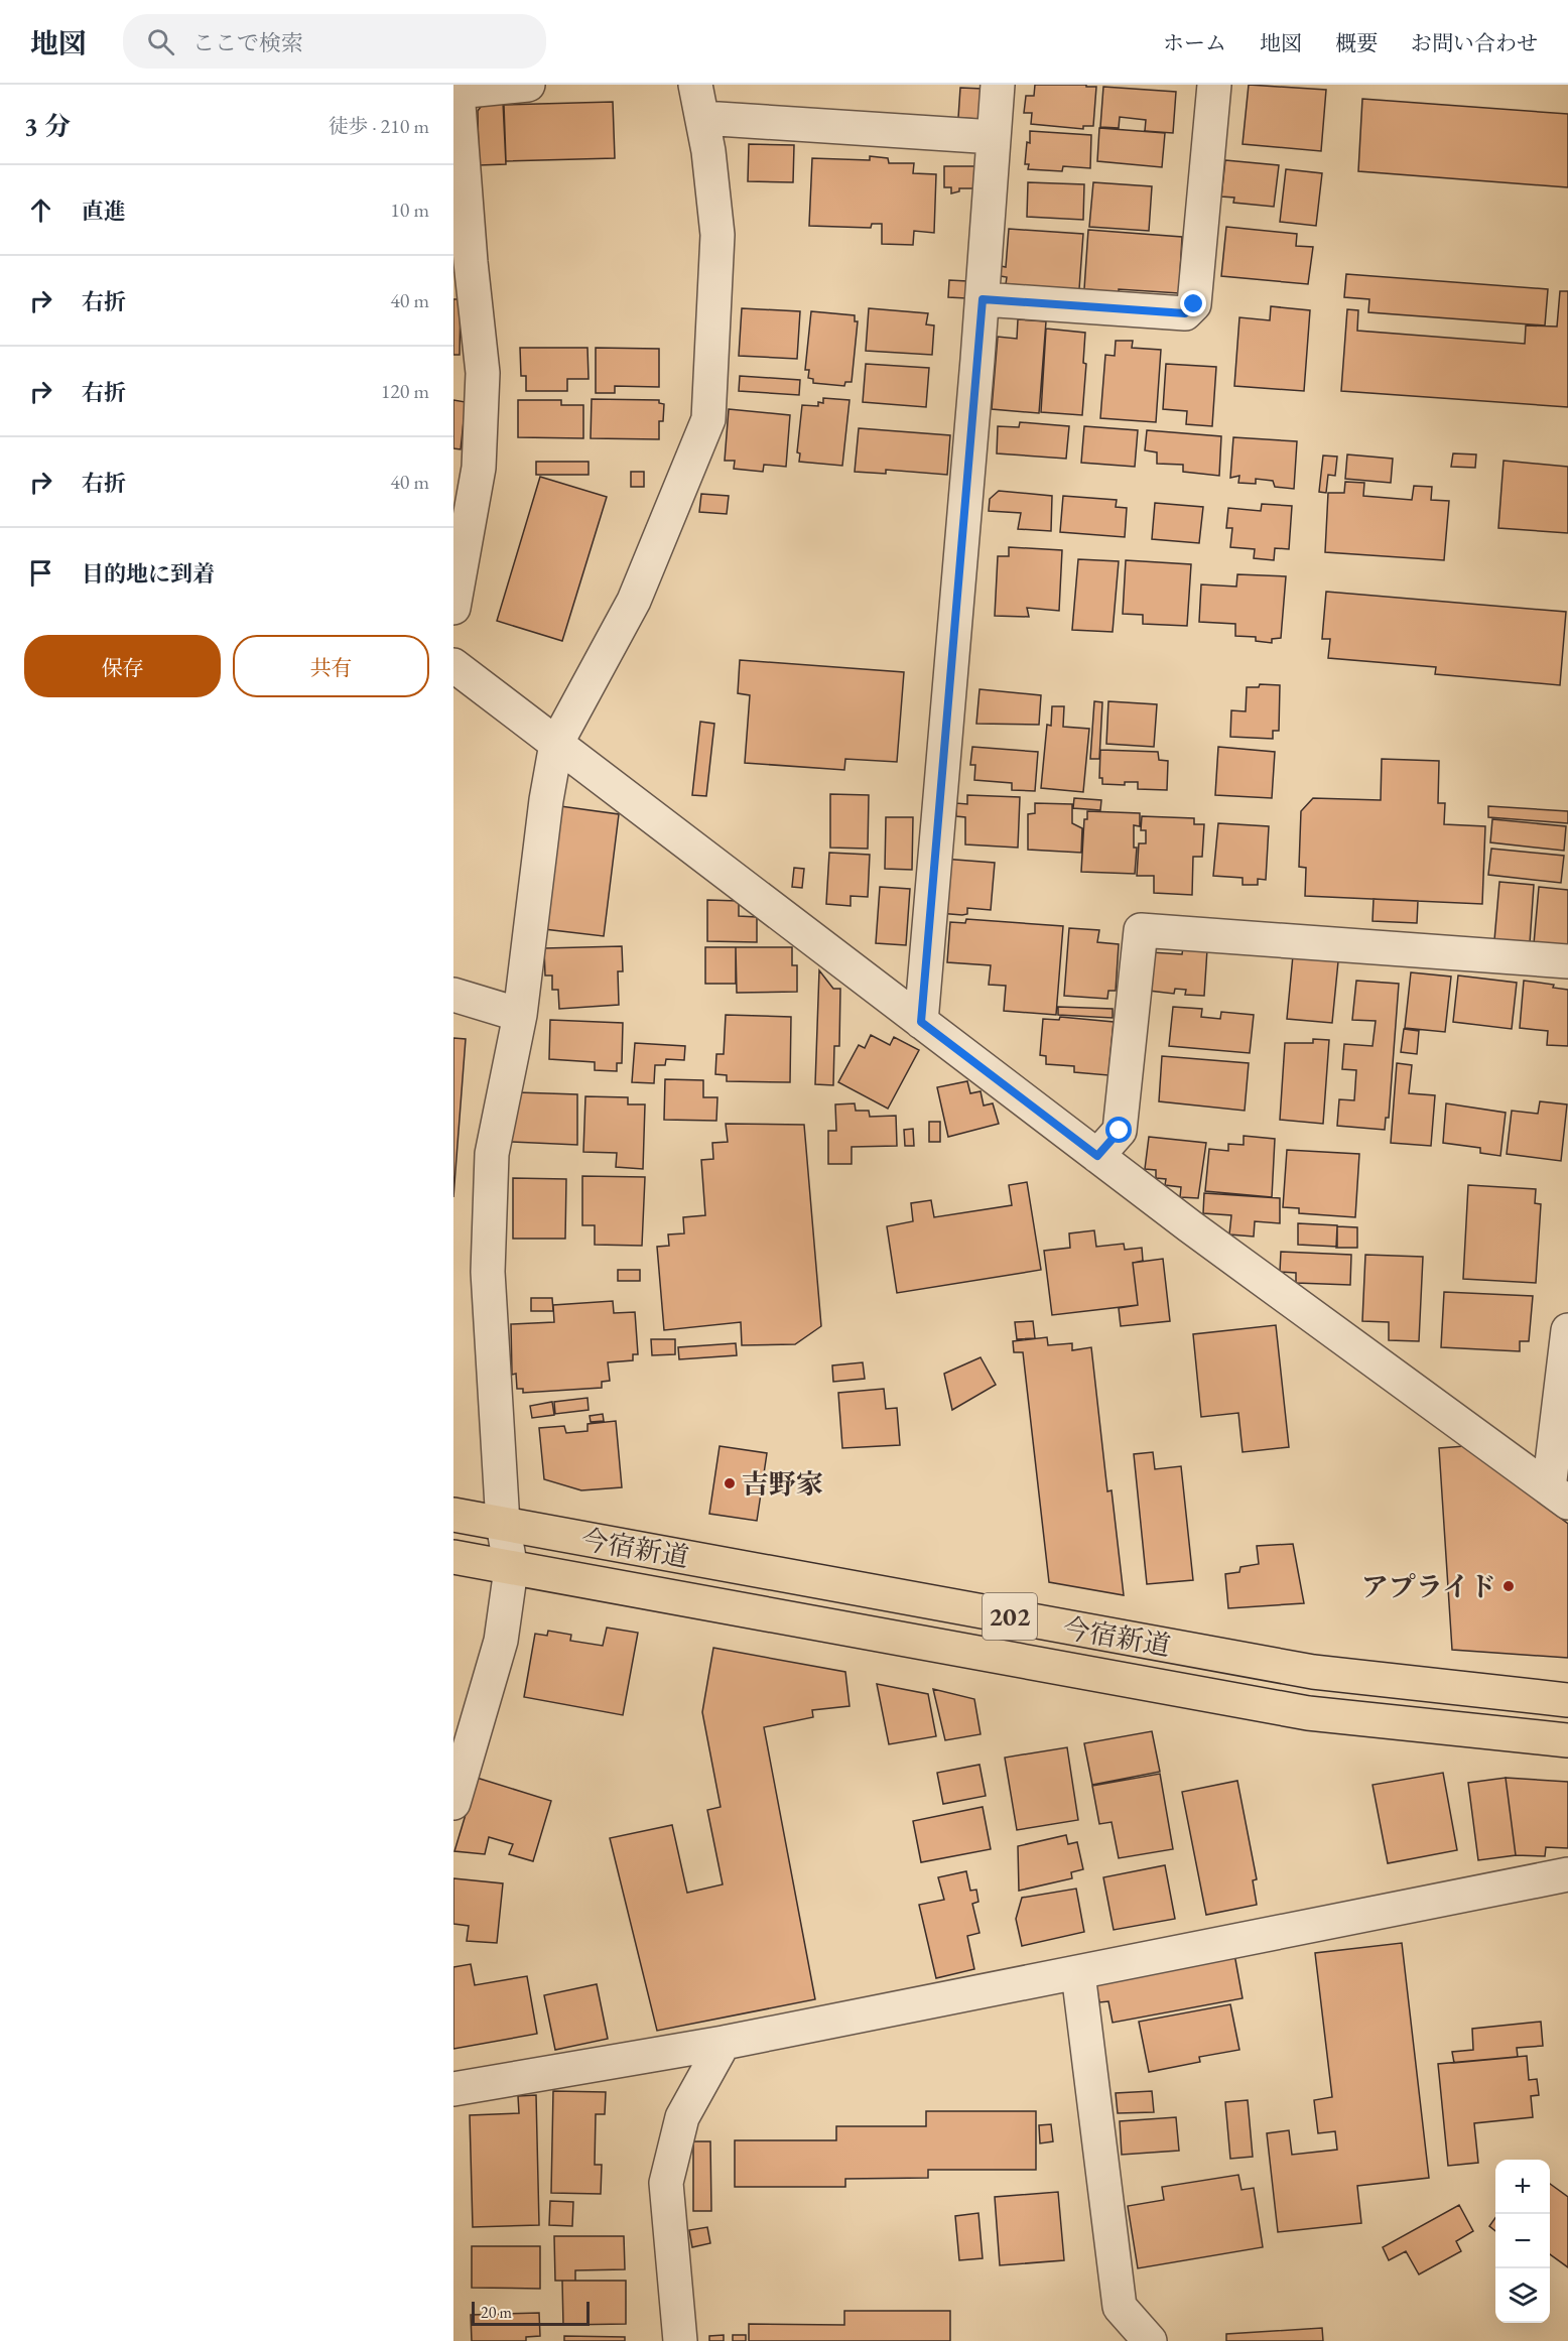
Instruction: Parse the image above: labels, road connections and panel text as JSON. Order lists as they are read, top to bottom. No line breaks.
{"streets":{"highway":["今宿新道","202"]},"places":["吉野家","アプライド"],"scale_bar":"20 m","page":{"header":"地図","search":"ここで検索","nav":["ホーム","地図","概要","お問い合わせ"],"heading":["3 分","徒歩 · 210 m"],"list":[["直進","10 m"],["右折","40 m"],["右折","120 m"],["右折","40 m"],"目的地に到着"],"buttons":["保存","共有"],"map_buttons":["+","−"],"scale":"20 m"}}
